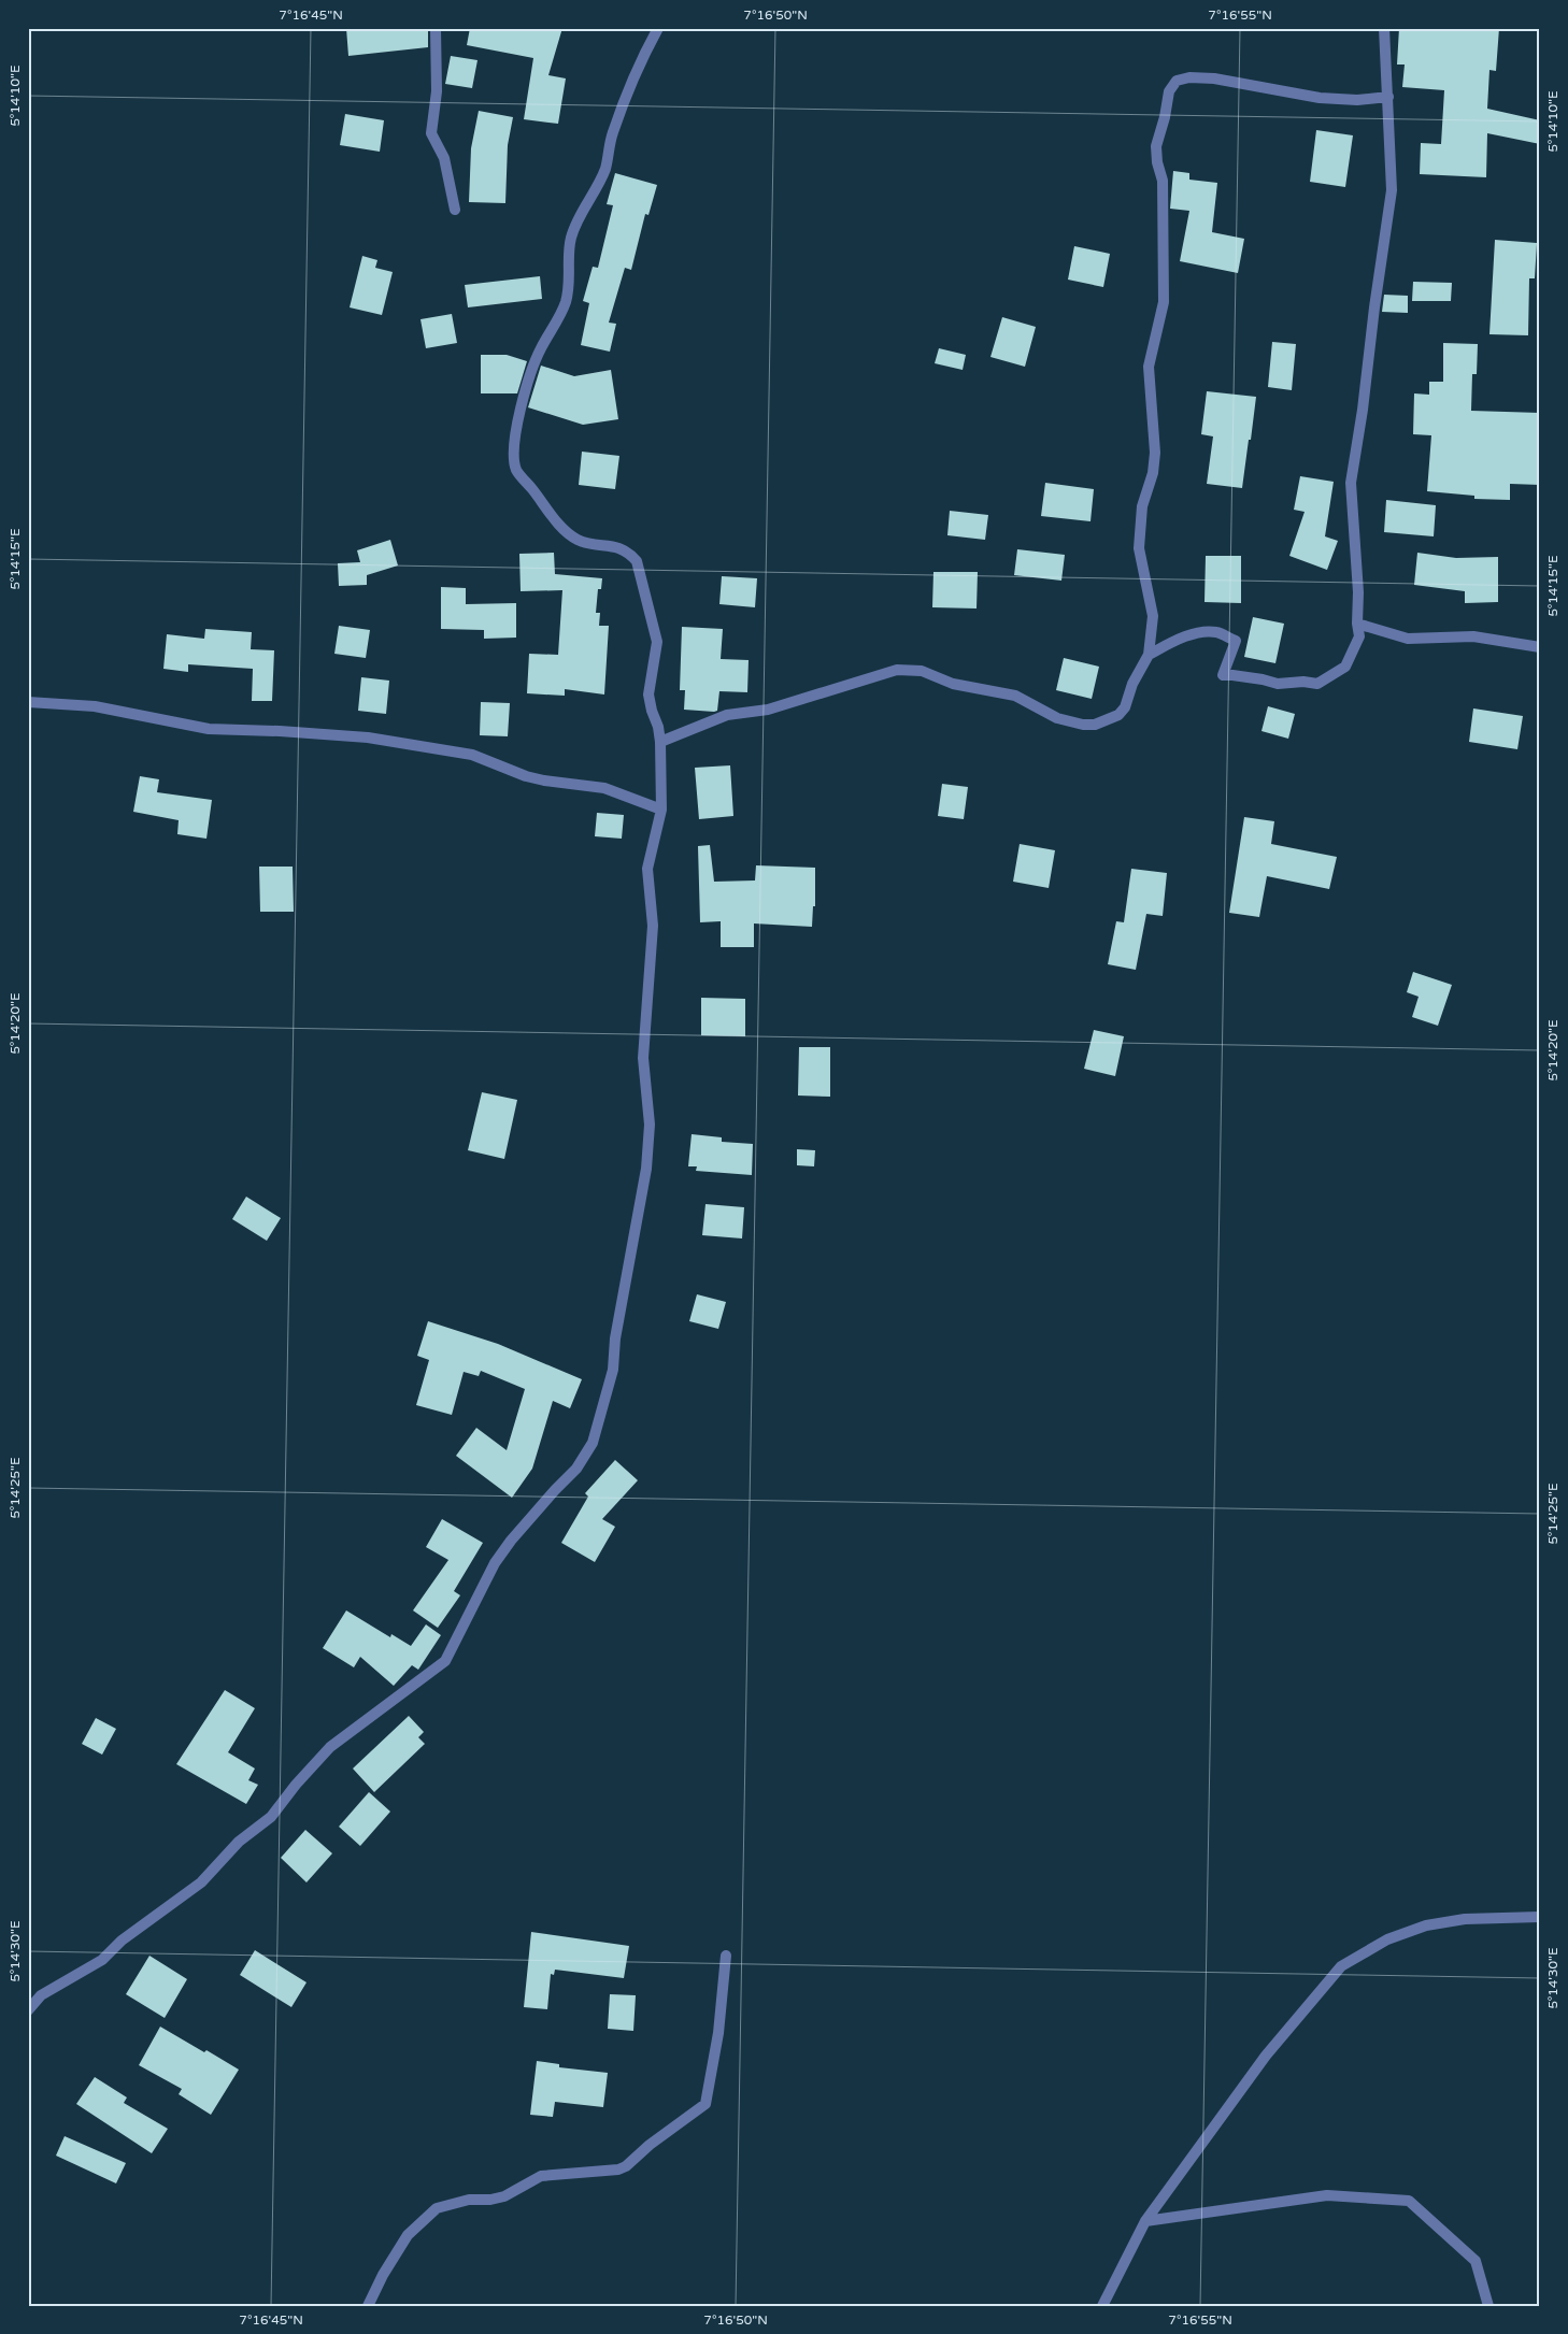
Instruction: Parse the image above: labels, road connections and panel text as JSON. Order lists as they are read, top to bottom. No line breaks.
{"coordinates":["7°16'45\"N","7°16'50\"N","7°16'55\"N","5°14'10\"E","5°14'15\"E","5°14'20\"E","5°14'25\"E","5°14'30\"E"]}
